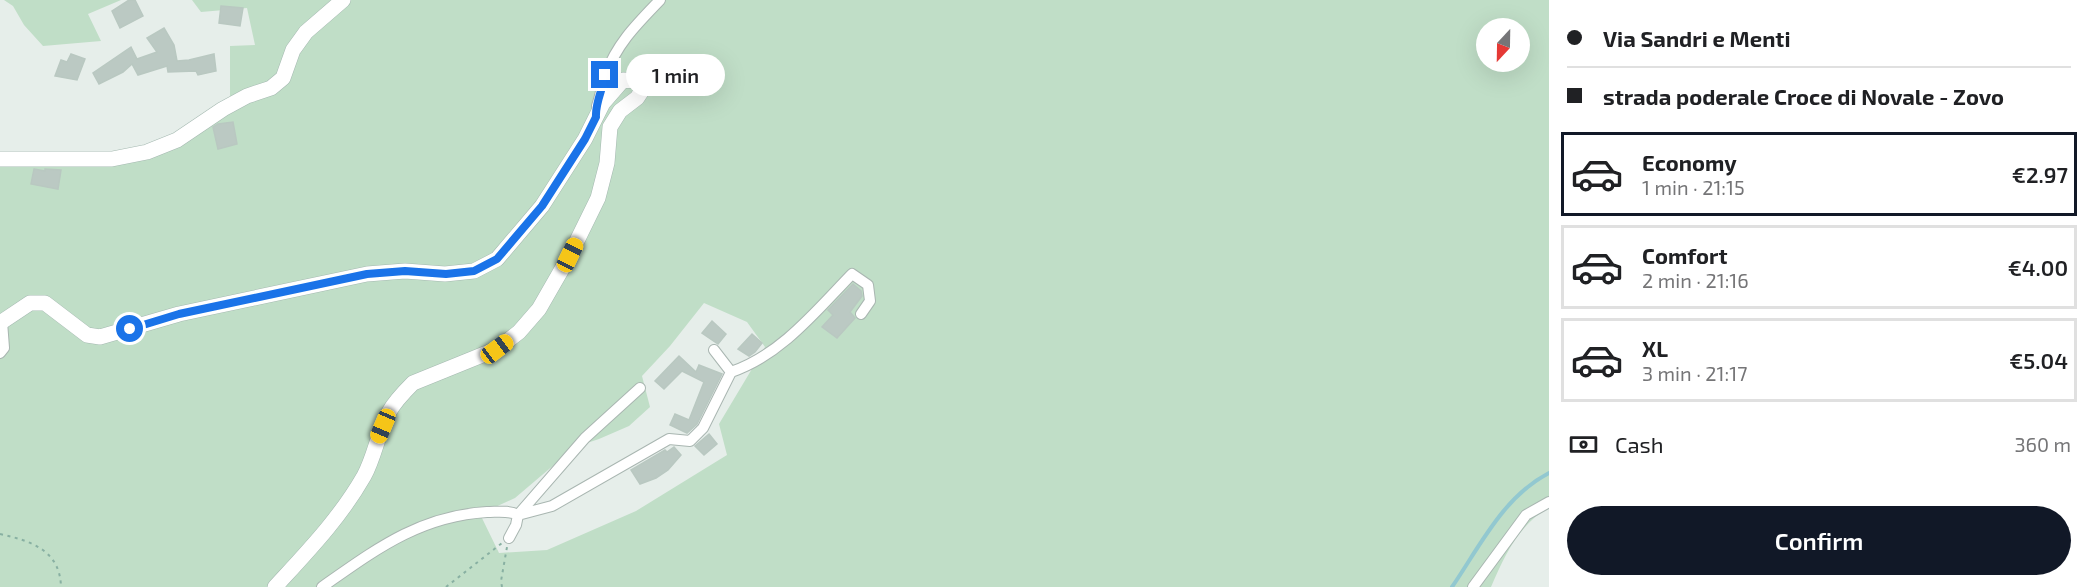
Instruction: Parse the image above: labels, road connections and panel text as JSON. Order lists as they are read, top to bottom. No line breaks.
{"north":"bottom","page":{"banner":["Via Sandri e Menti","strada poderale Croce di Novale - Zovo"],"bubble":"1 min","list":[{"name":"Economy","note":"1 min · 21:15","value":"€2.97"},{"name":"Comfort","note":"2 min · 21:16","value":"€4.00"},{"name":"XL","note":"3 min · 21:17","value":"€5.04"}],"pay":["Cash","360 m"],"buttons":"Confirm"}}
